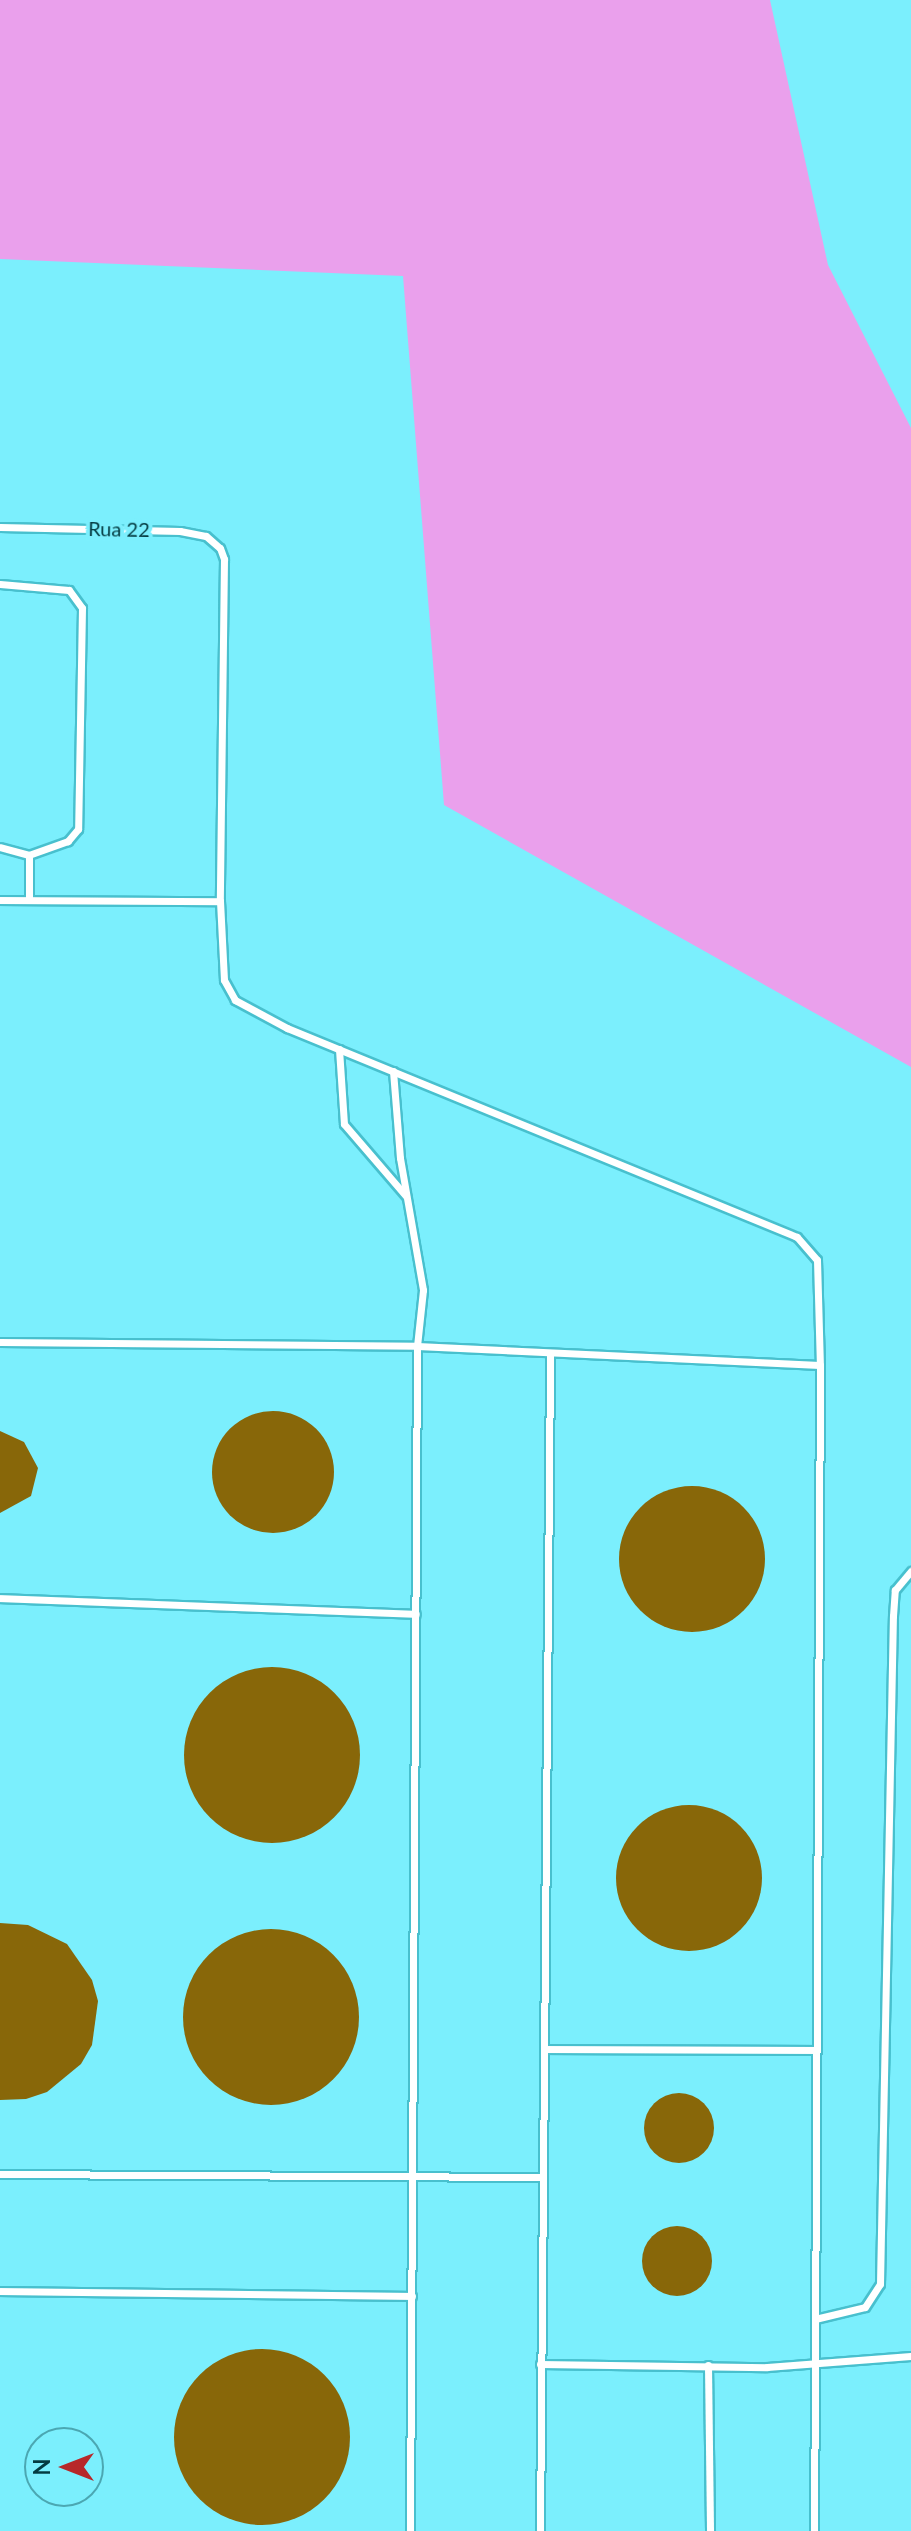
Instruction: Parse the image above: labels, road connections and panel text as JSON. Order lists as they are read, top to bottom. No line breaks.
{"streets":{"lane":["Rua 22"]},"north":"left"}
